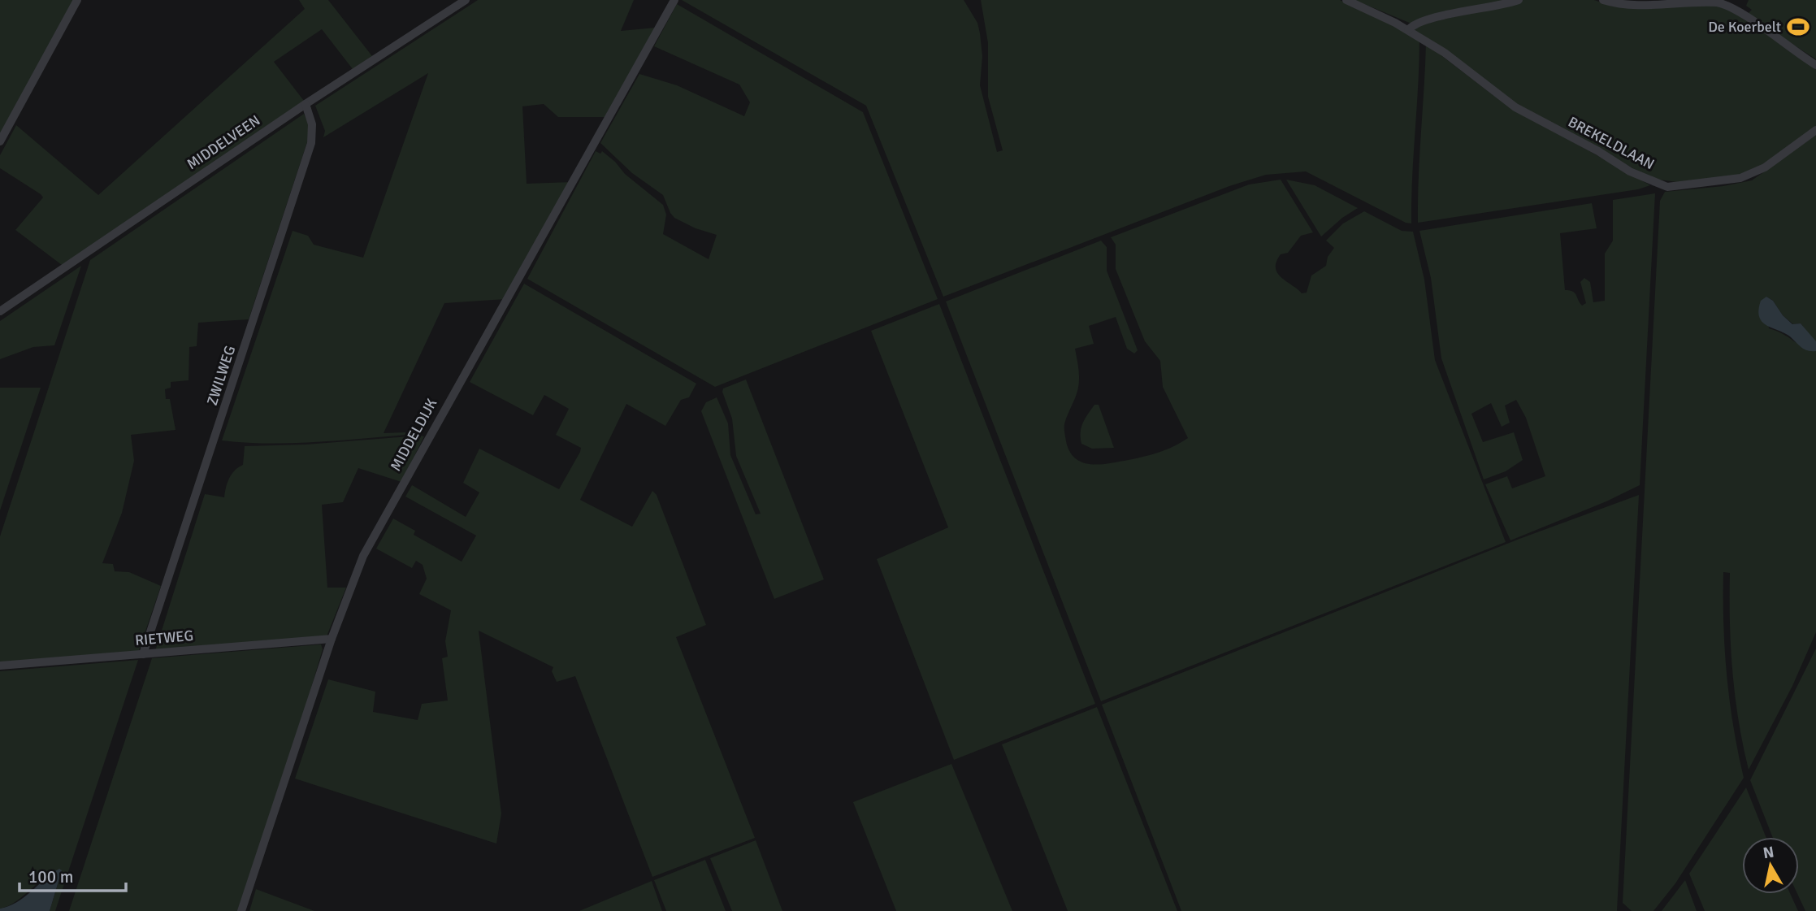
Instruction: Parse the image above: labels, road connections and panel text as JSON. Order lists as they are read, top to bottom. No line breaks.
{"streets":{"street":["MIDDELVEEN","BREKELDLAAN","ZWILWEG","MIDDELDIJK","RIETWEG"]},"crossings":[["MIDDELVEEN","ZWILWEG"],["ZWILWEG","RIETWEG"],["MIDDELDIJK","RIETWEG"]],"places":{"sports":["De Koerbelt"]},"scale_bar":"100 m","north":"top"}
